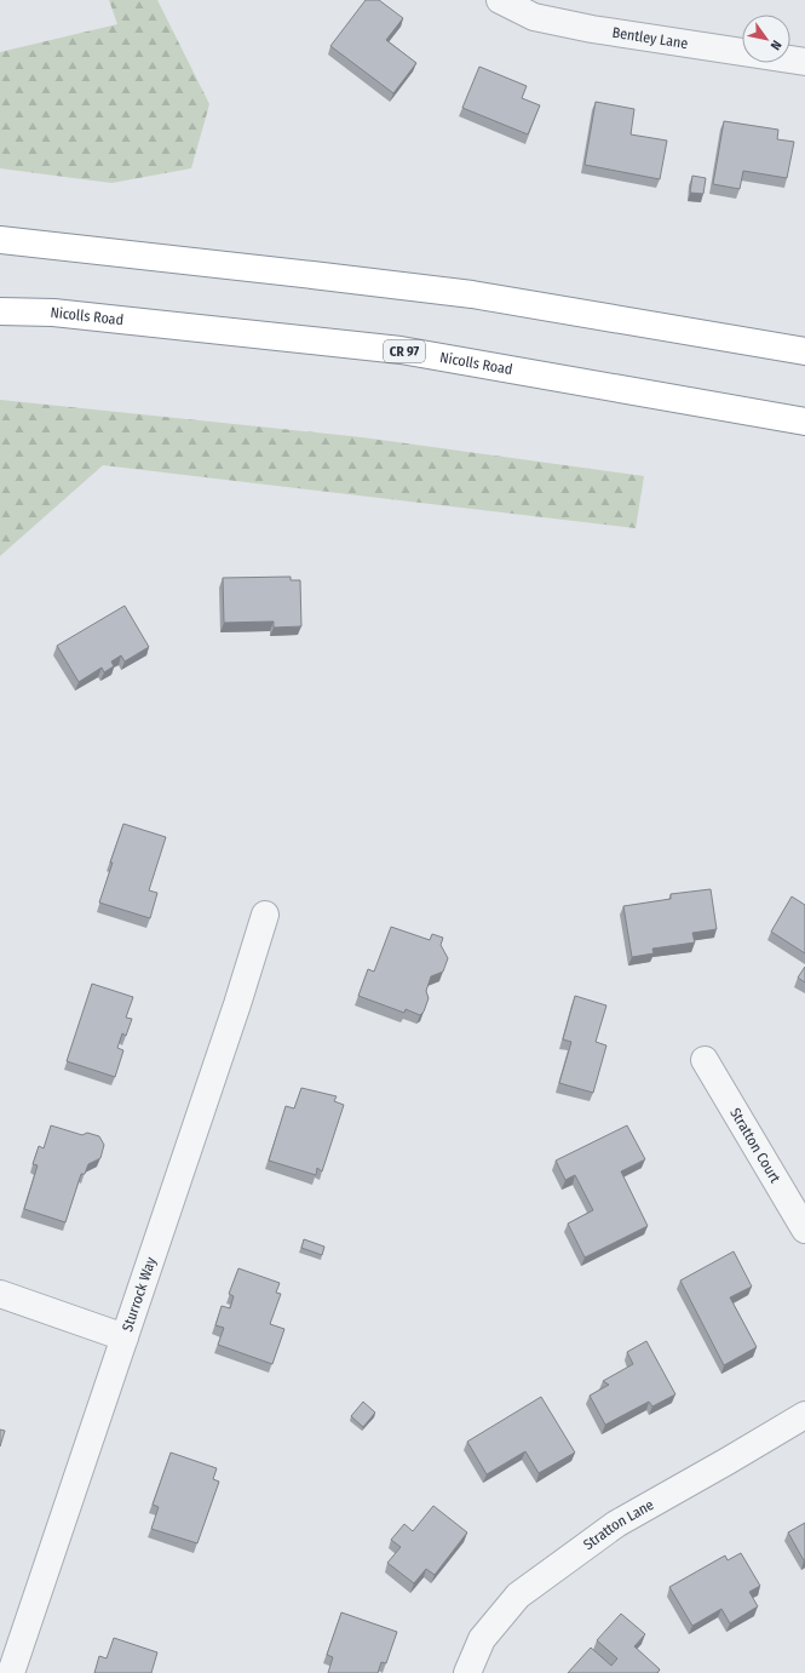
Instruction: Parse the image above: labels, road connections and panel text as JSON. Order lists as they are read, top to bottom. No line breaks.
{"streets":{"highway":["Nicolls Road","CR 97"],"street":["Bentley Lane","Stratton Court","Sturrock Way","Stratton Lane"]},"north":"bottom right"}
